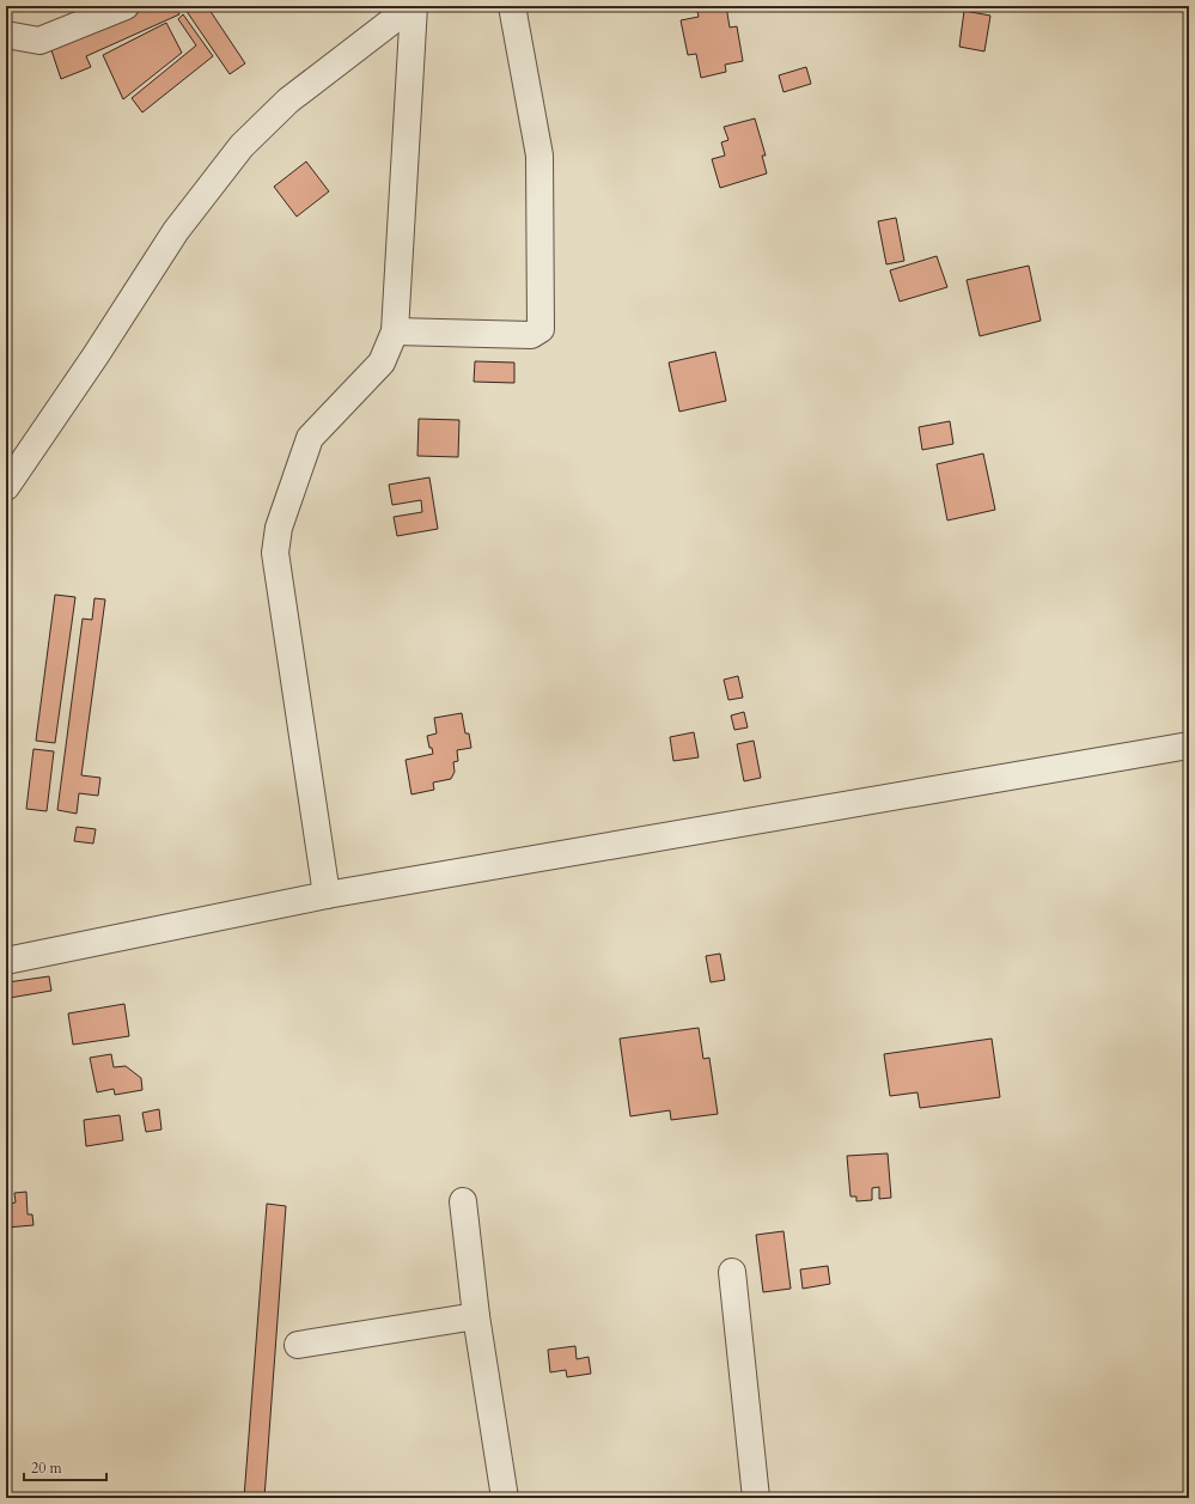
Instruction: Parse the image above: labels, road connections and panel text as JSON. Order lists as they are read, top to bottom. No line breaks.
{"scale_bar":"20 m"}
